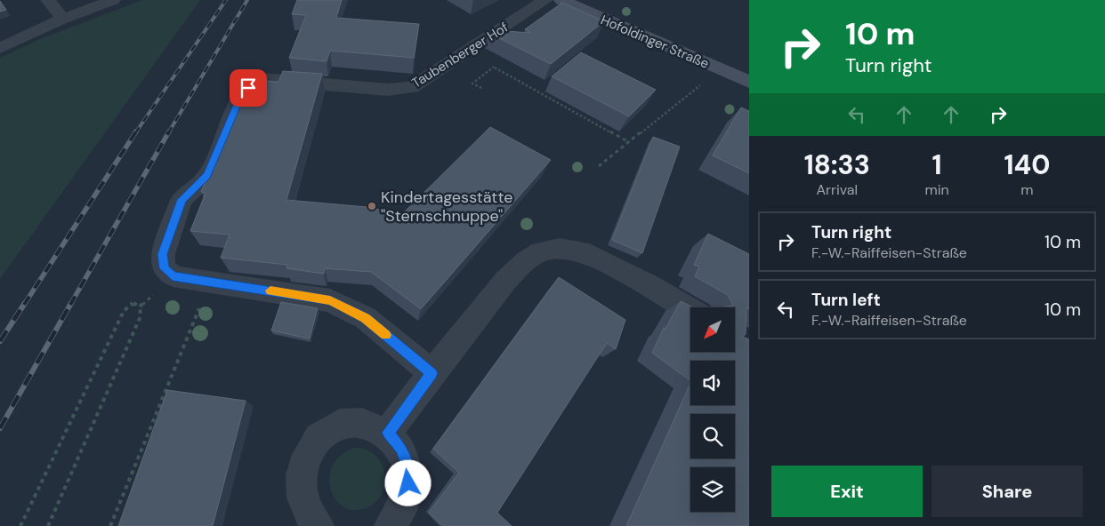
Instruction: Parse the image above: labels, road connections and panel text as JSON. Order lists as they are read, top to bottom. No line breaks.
{"streets":{"main road":["Hofoldinger Straße"],"street":["Taubenberger Hof"]},"places":["Kindertagesstätte \"Sternschnuppe\""],"north":"bottom left","page":{"turn":["10 m","Turn right"],"eta":["18:33","Arrival","1","min","140","m"],"list":[{"name":"Turn right","note":"F.-W.-Raiffeisen-Straße","value":"10 m"},{"name":"Turn left","note":"F.-W.-Raiffeisen-Straße","value":"10 m"}],"buttons":["Exit","Share"]}}
